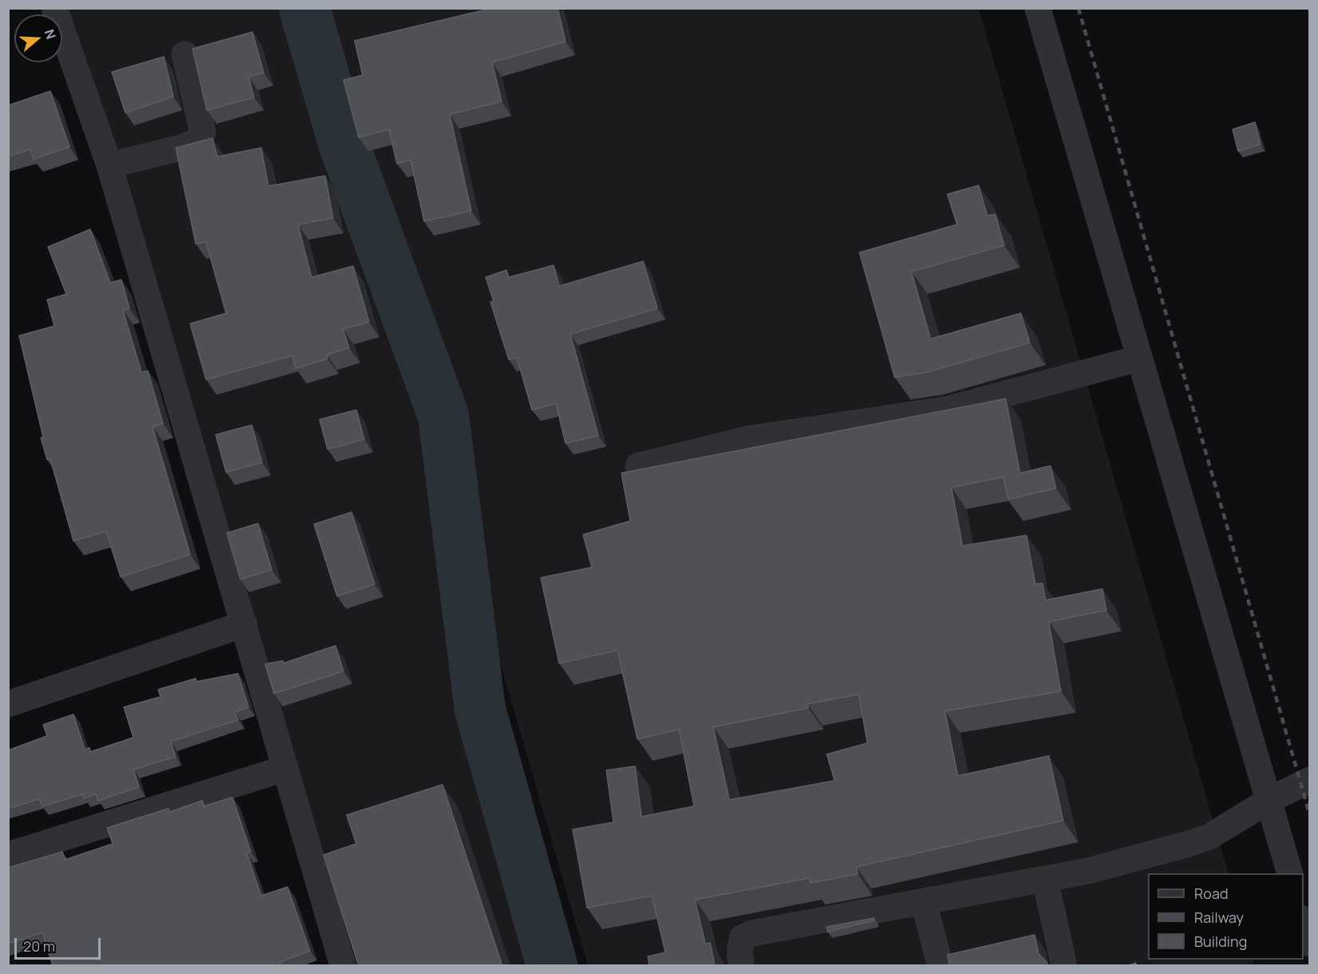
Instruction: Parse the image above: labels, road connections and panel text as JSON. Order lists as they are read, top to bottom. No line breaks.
{"legend":["Road","Railway","Building"],"scale_bar":"20 m","north":"right"}
